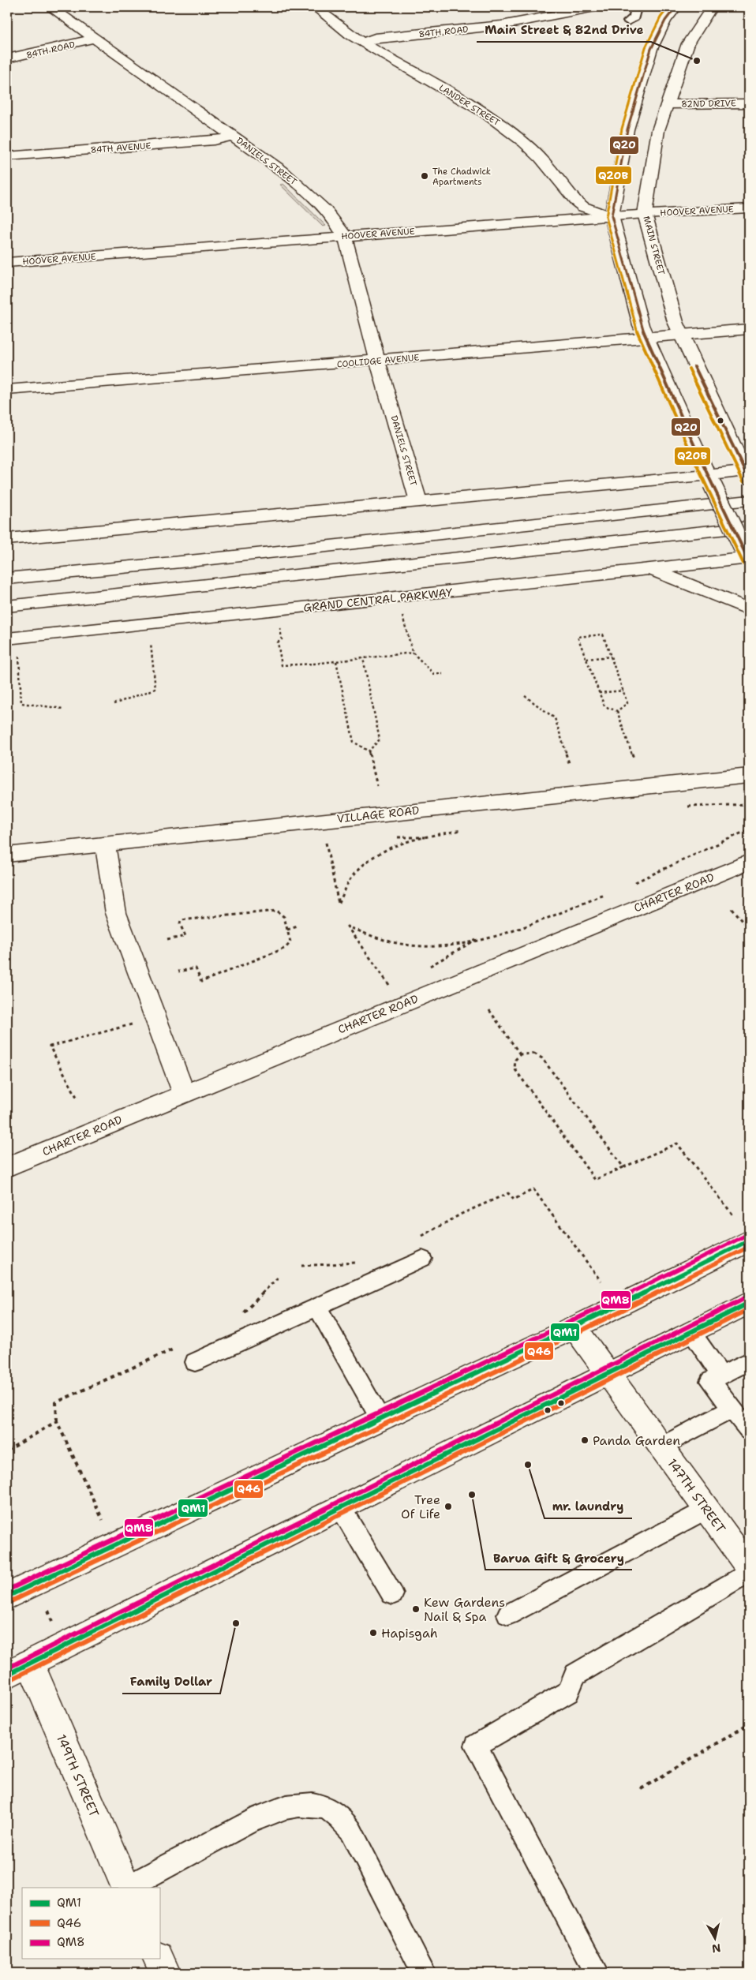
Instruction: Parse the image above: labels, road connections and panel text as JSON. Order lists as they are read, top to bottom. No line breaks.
{"streets":{"main road":["84TH ROAD","82ND DRIVE","LANDER STREET","84TH AVENUE","DANIELS STREET","HOOVER AVENUE","MAIN STREET","COOLIDGE AVENUE","GRAND CENTRAL PARKWAY","VILLAGE ROAD","CHARTER ROAD","147TH STREET","149TH STREET"]},"crossings":[["84TH ROAD","LANDER STREET"],["84TH ROAD","DANIELS STREET"],["82ND DRIVE","MAIN STREET"],["LANDER STREET","HOOVER AVENUE"],["84TH AVENUE","DANIELS STREET"],["DANIELS STREET","HOOVER AVENUE"],["DANIELS STREET","COOLIDGE AVENUE"],["HOOVER AVENUE","MAIN STREET"],["MAIN STREET","COOLIDGE AVENUE"]],"places":["Main Street & 82nd Drive","The Chadwick Apartments","Panda Garden","mr. laundry","Barua Gift & Grocery","Tree Of Life","Kew Gardens Nail & Spa","Family Dollar","Hapisgah"],"lines":["transit line Q20","transit line Q20B","transit line QM8","transit line QM1","transit line Q46"],"legend":["QM1","Q46","QM8"],"north":"bottom"}
